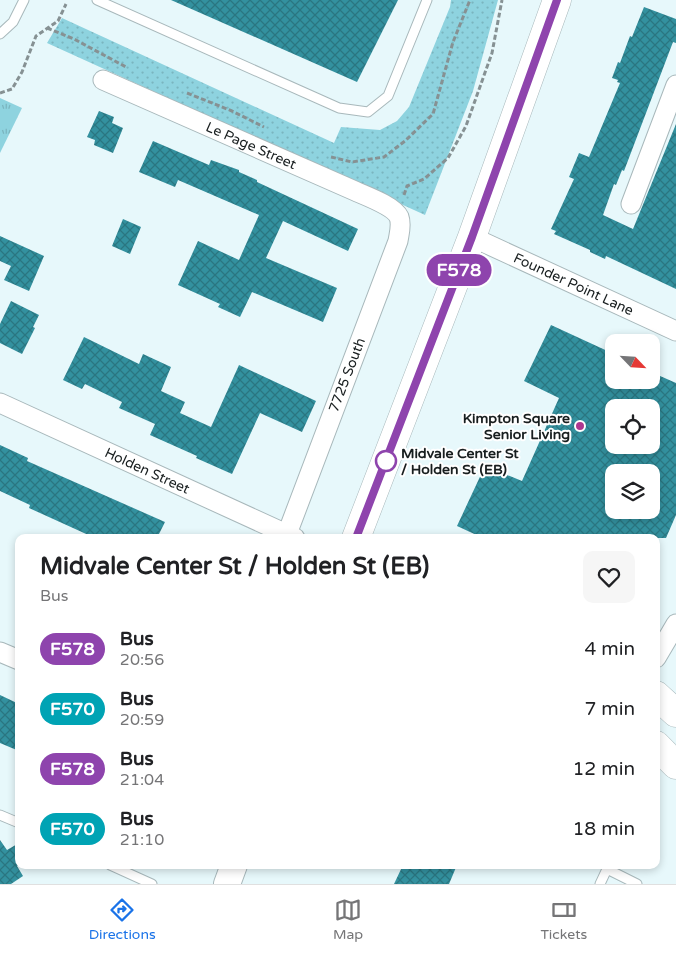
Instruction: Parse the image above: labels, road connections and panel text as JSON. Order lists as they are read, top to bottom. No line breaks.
{"streets":{"street":["Le Page Street","Founder Point Lane","7725 South","Holden Street"]},"crossings":[["Le Page Street","7725 South"]],"places":["Kimpton Square Senior Living","Midvale Center St / Holden St (EB)"],"lines":["bus line F578"],"north":"bottom right","page":{"on_map":"F578","heading":["Midvale Center St / Holden St (EB)","Bus"],"list":[{"mark":"F578","name":"Bus","note":"20:56","value":"4 min"},{"mark":"F570","name":"Bus","note":"20:59","value":"7 min"},{"mark":"F578","name":"Bus","note":"21:04","value":"12 min"},{"mark":"F570","name":"Bus","note":"21:10","value":"18 min"}],"tabs":["Directions","Map","Tickets"]}}
